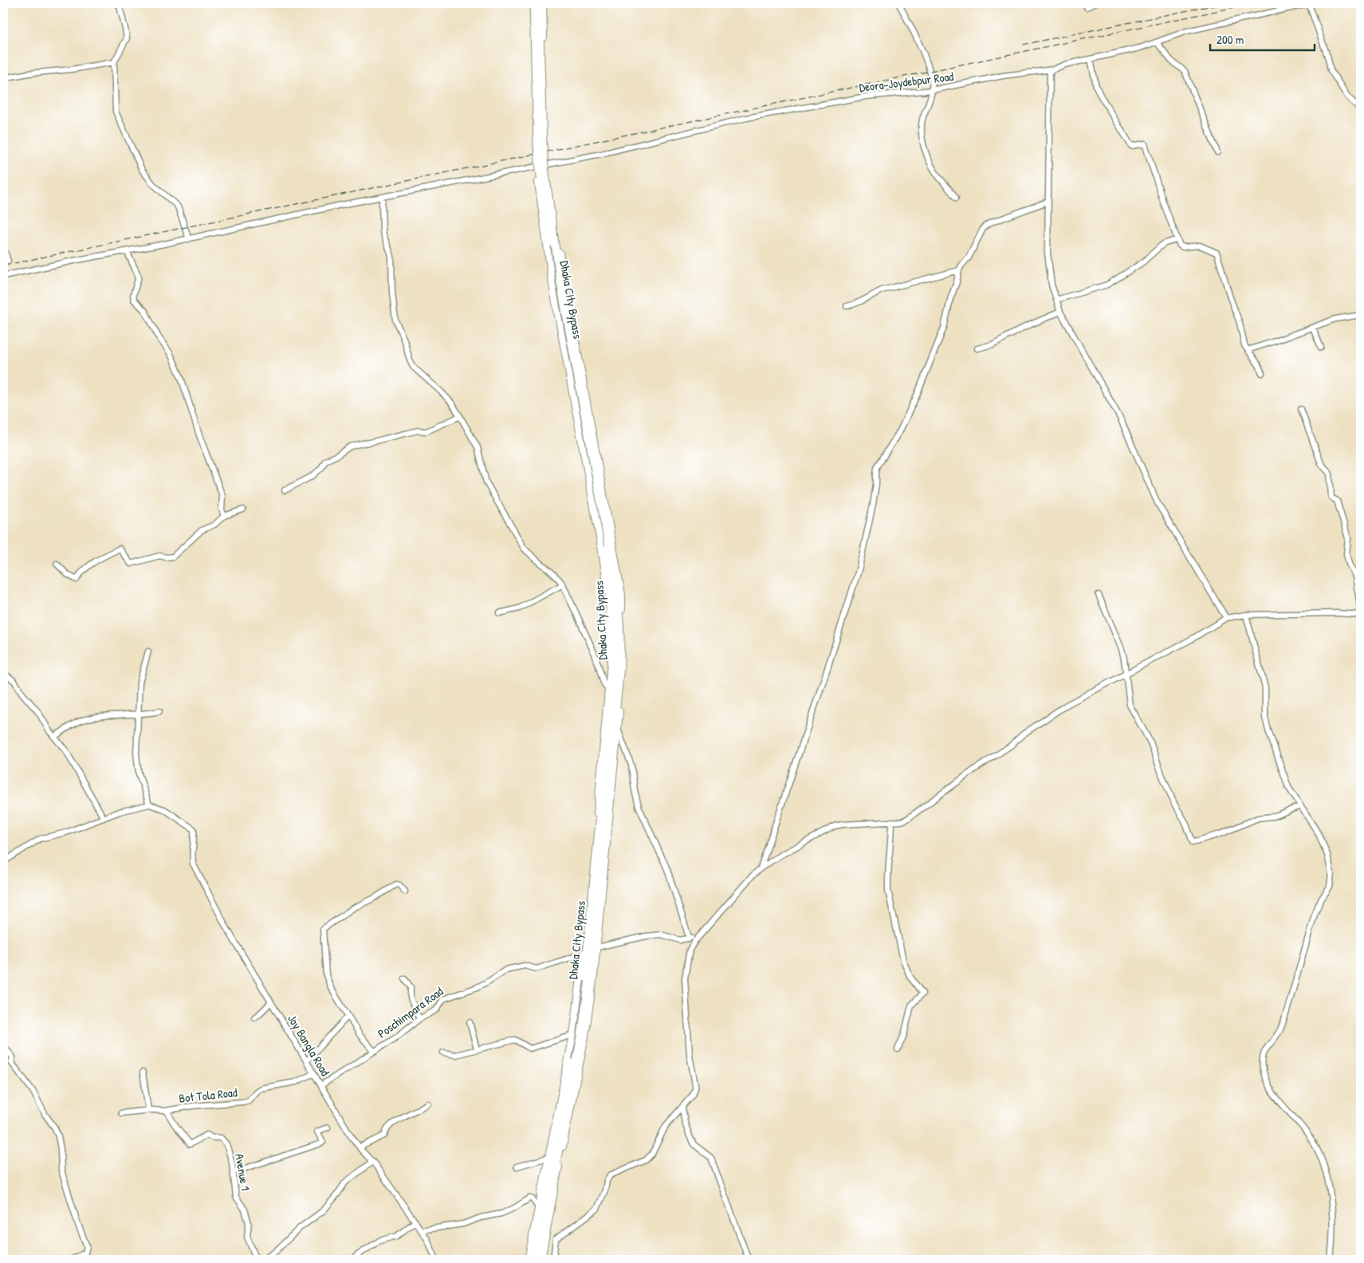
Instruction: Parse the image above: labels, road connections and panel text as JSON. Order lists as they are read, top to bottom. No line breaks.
{"streets":{"highway":["Dhaka City Bypass"],"street":["Deora-Joydebpur Road","Poschimpara Road","Joy Bangla Road","Bot Tola Road","Avenue 1"]},"crossings":[["Deora-Joydebpur Road","Dhaka City Bypass"],["Poschimpara Road","Joy Bangla Road"],["Joy Bangla Road","Bot Tola Road"],["Bot Tola Road","Avenue 1"]],"scale_bar":"200 m"}
